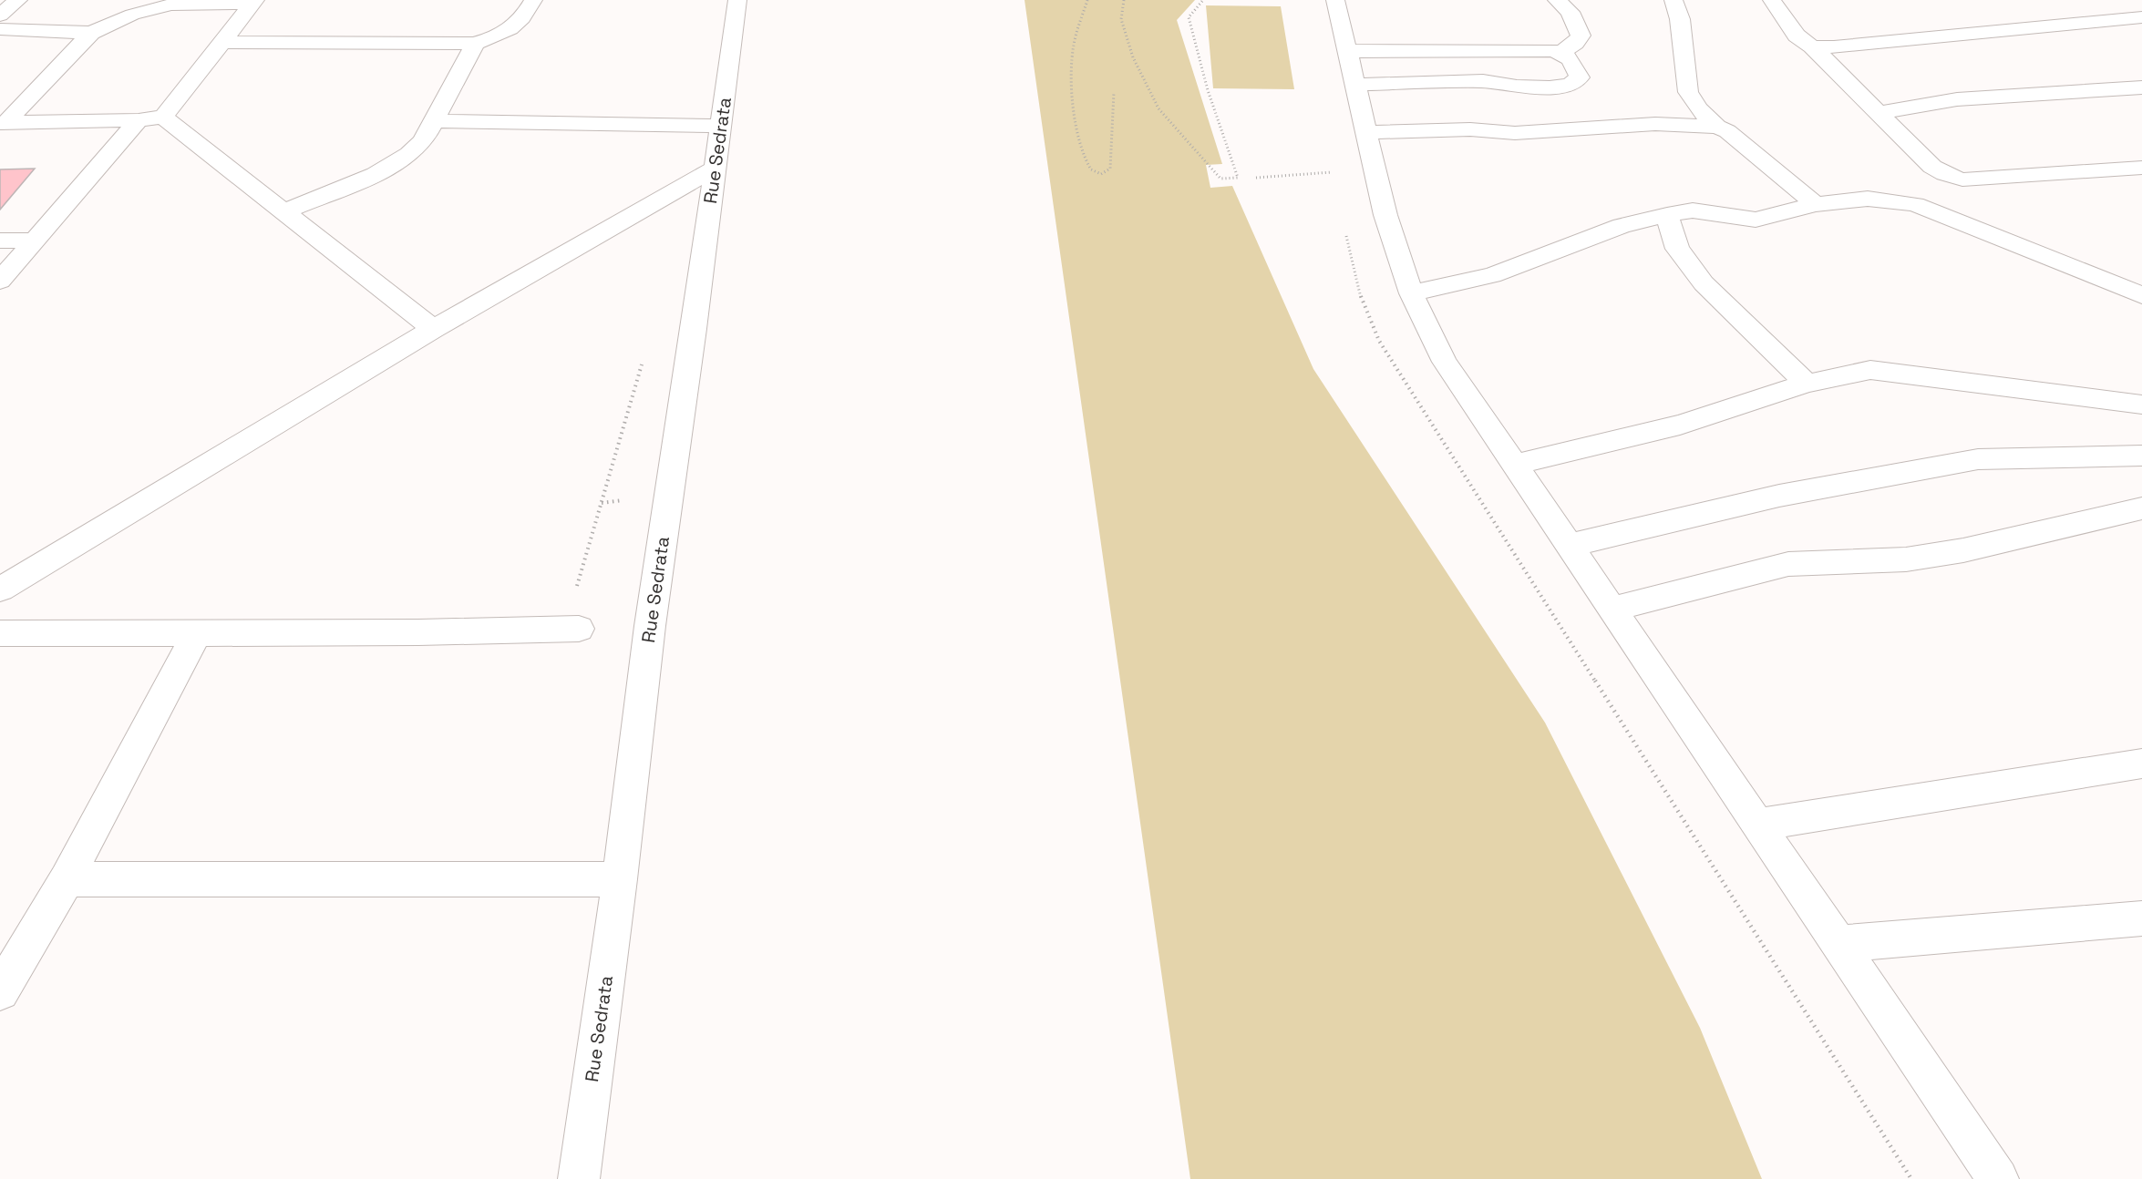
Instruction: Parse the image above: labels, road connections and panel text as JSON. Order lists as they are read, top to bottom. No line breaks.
{"streets":{"street":["Rue Sedrata"]}}
